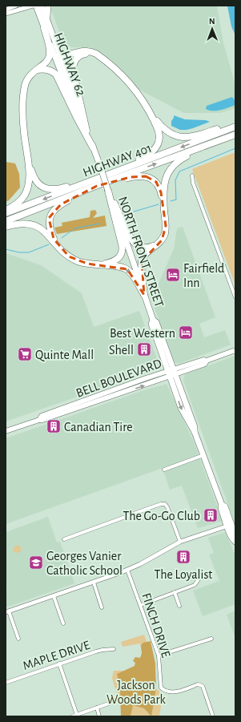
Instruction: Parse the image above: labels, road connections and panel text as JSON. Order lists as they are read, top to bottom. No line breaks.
{"streets":{"highway":["HIGHWAY 401"],"main road":["HIGHWAY 62","NORTH FRONT STREET","BELL BOULEVARD"],"street":["FINCH DRIVE","MAPLE DRIVE"]},"crossings":[["HIGHWAY 62","NORTH FRONT STREET"],["NORTH FRONT STREET","BELL BOULEVARD"]],"parks":["Jackson Woods Park"],"places":{"hotel":["Fairfield Inn","Best Western"],"building":["Shell","Canadian Tire","The Go-Go Club","The Loyalist"],"supermarket":["Quinte Mall"],"school or university":["Georges Vanier Catholic School"]},"north":"top"}
